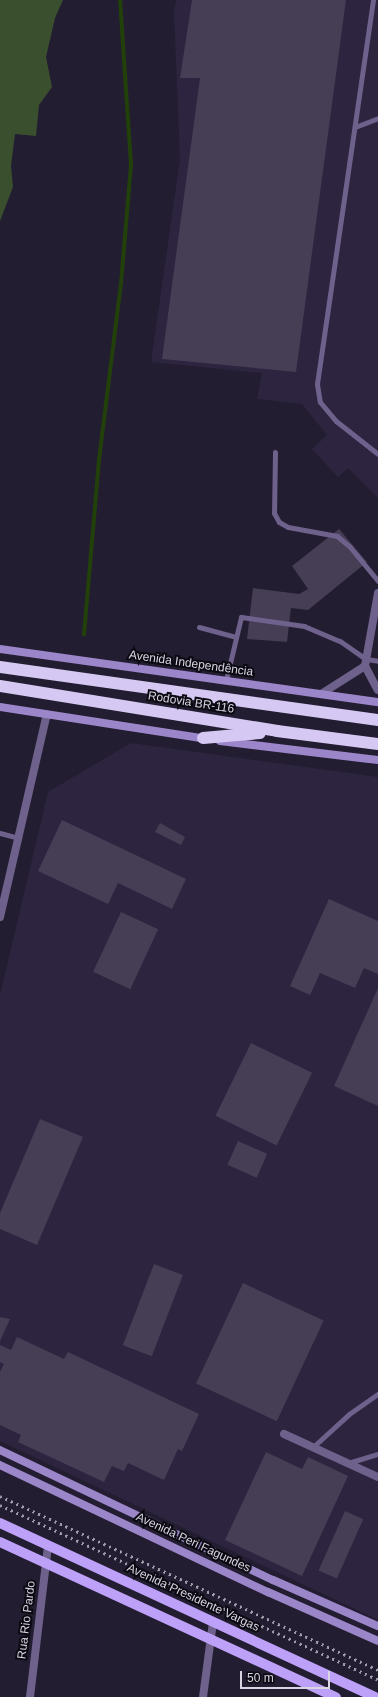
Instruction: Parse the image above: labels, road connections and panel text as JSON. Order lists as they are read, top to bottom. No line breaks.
{"streets":{"highway":["Rodovia BR-116"],"main road":["Avenida Independência","Avenida Peri Fagundes","Avenida Presidente Vargas"],"street":["Rua Rio Pardo"]},"crossings":[["Avenida Presidente Vargas","Rua Rio Pardo"]],"scale_bar":"50 m"}
